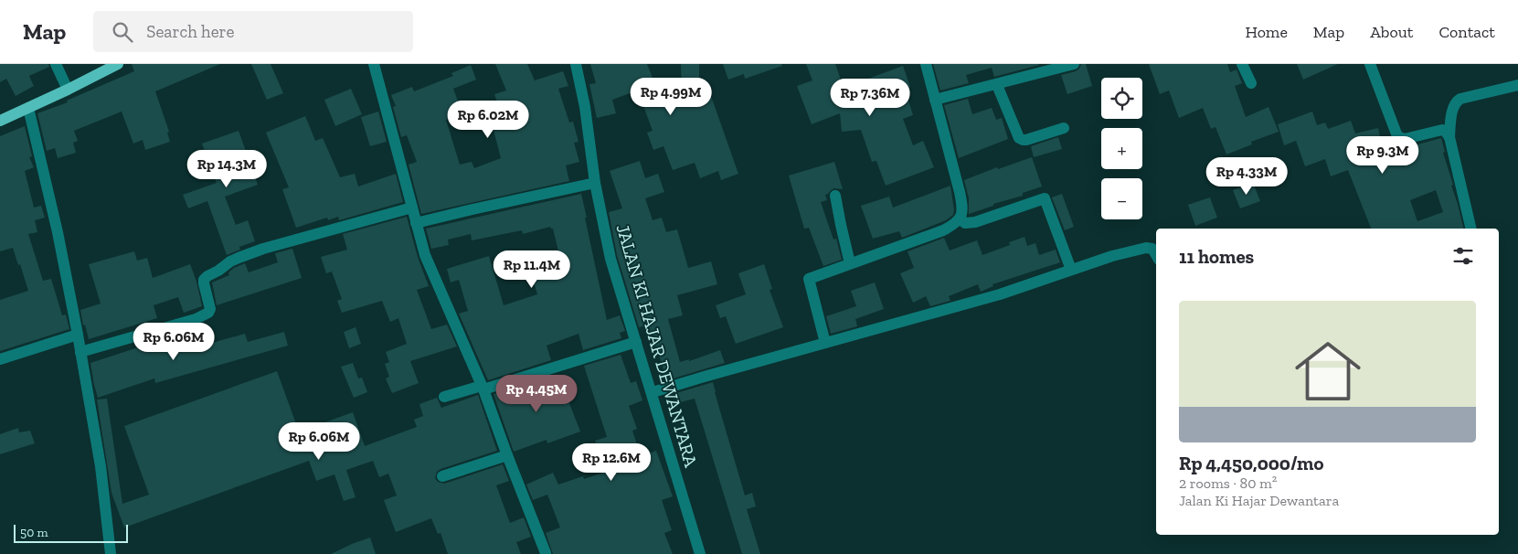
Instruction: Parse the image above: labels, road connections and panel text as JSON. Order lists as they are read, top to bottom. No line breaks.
{"streets":{"street":["JALAN KI HAJAR DEWANTARA"]},"scale_bar":"50 m","page":{"header":"Map","search":"Search here","nav":["Home","Map","About","Contact"],"map_buttons":["+","−"],"price":["Rp 4.99M","Rp 7.36M","Rp 6.02M","Rp 9.3M","Rp 14.3M","Rp 4.33M","Rp 11.4M","Rp 6.06M","Rp 4.45M","Rp 6.06M","Rp 12.6M"],"heading":"11 homes","list":[{"name":"Rp 4,450,000/mo","note":"2 rooms · 80 m² · Jalan Ki Hajar Dewantara"}],"scale":"50 m"}}
